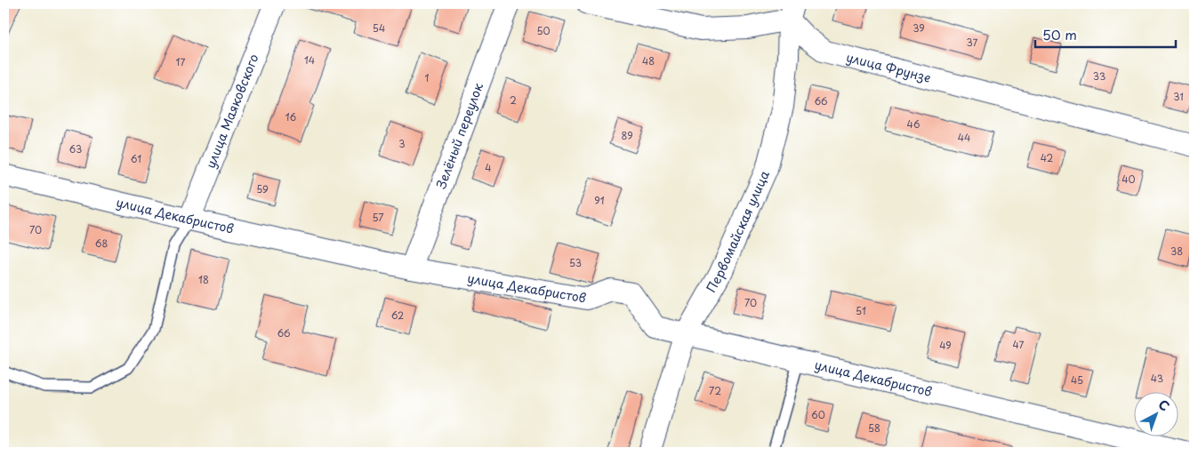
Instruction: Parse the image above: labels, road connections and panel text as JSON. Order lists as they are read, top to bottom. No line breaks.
{"streets":{"street":["улица Фрунзе","улица Маяковского","Зелёный переулок","улица Декабристов","Первомайская улица"]},"crossings":[["улица Фрунзе","Первомайская улица"],["улица Маяковского","улица Декабристов"],["Зелёный переулок","улица Декабристов"],["улица Декабристов","Первомайская улица"]],"house_numbers":["54","39","50","37","14","48","17","33","1","31","2","66","16","46","89","44","3","63","42","61","4","40","59","91","57","70","68","38","53","18","70","51","62","66","47","49","43","45","72","60","58"],"scale_bar":"50 m","north":"top right"}
